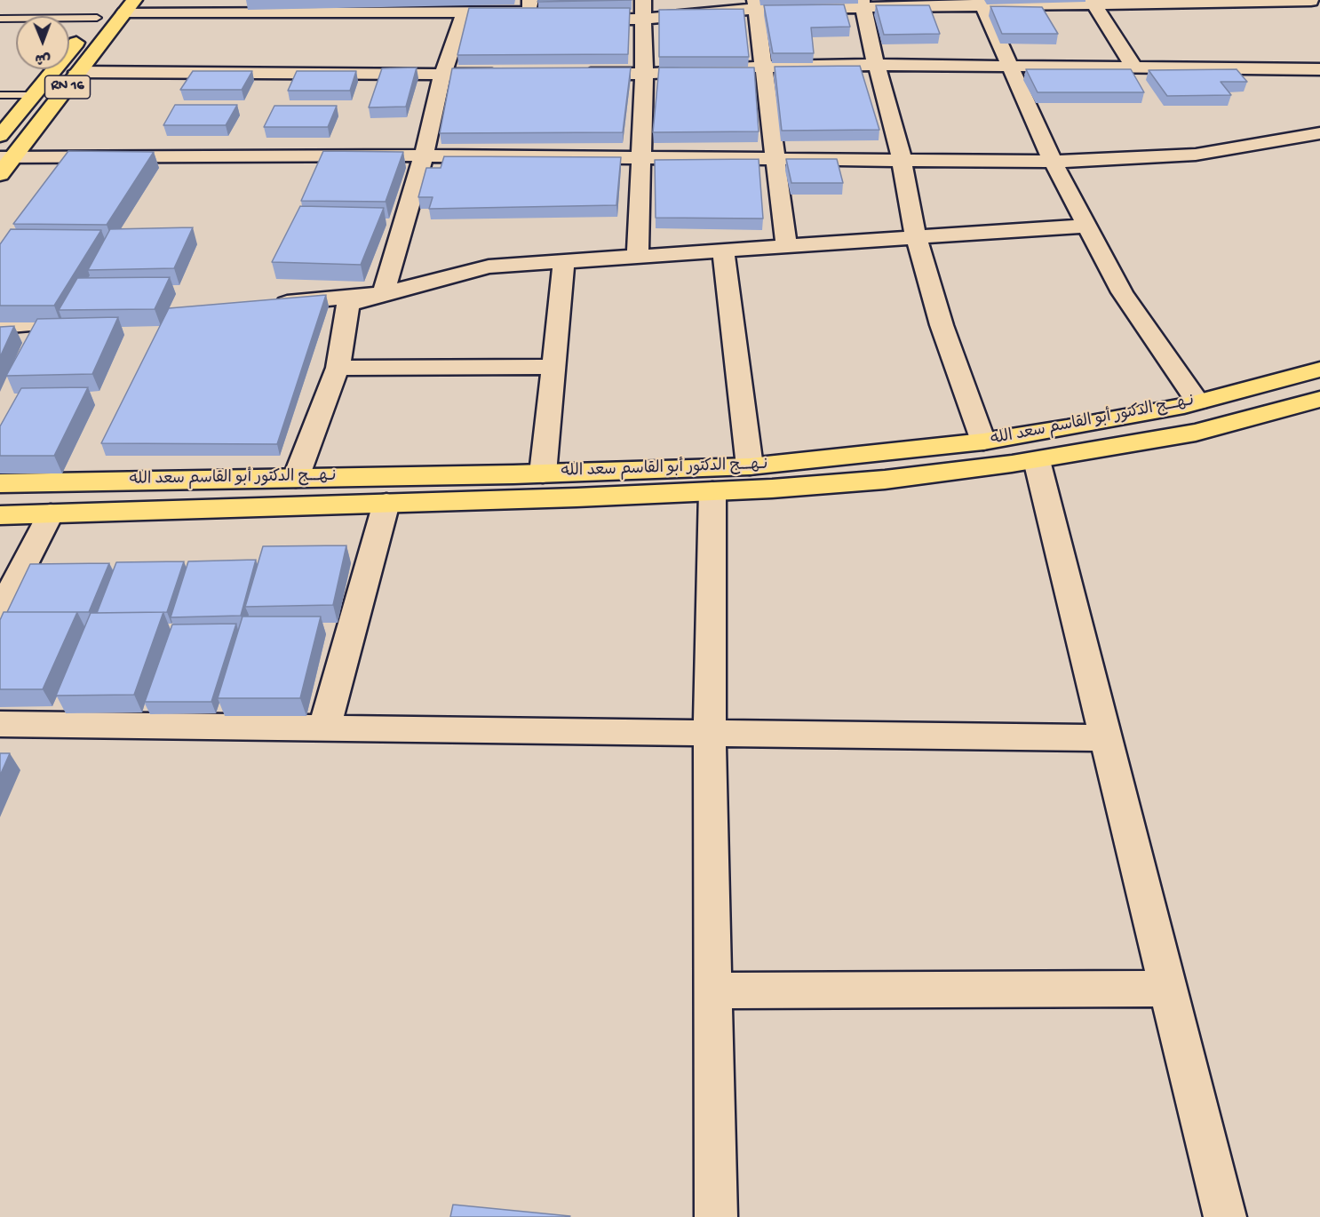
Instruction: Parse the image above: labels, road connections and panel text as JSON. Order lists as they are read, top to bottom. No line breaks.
{"streets":{"main road":["RN 16","نـهـــج الدكتور أبو القاسم سعد الله"]},"north":"bottom"}
